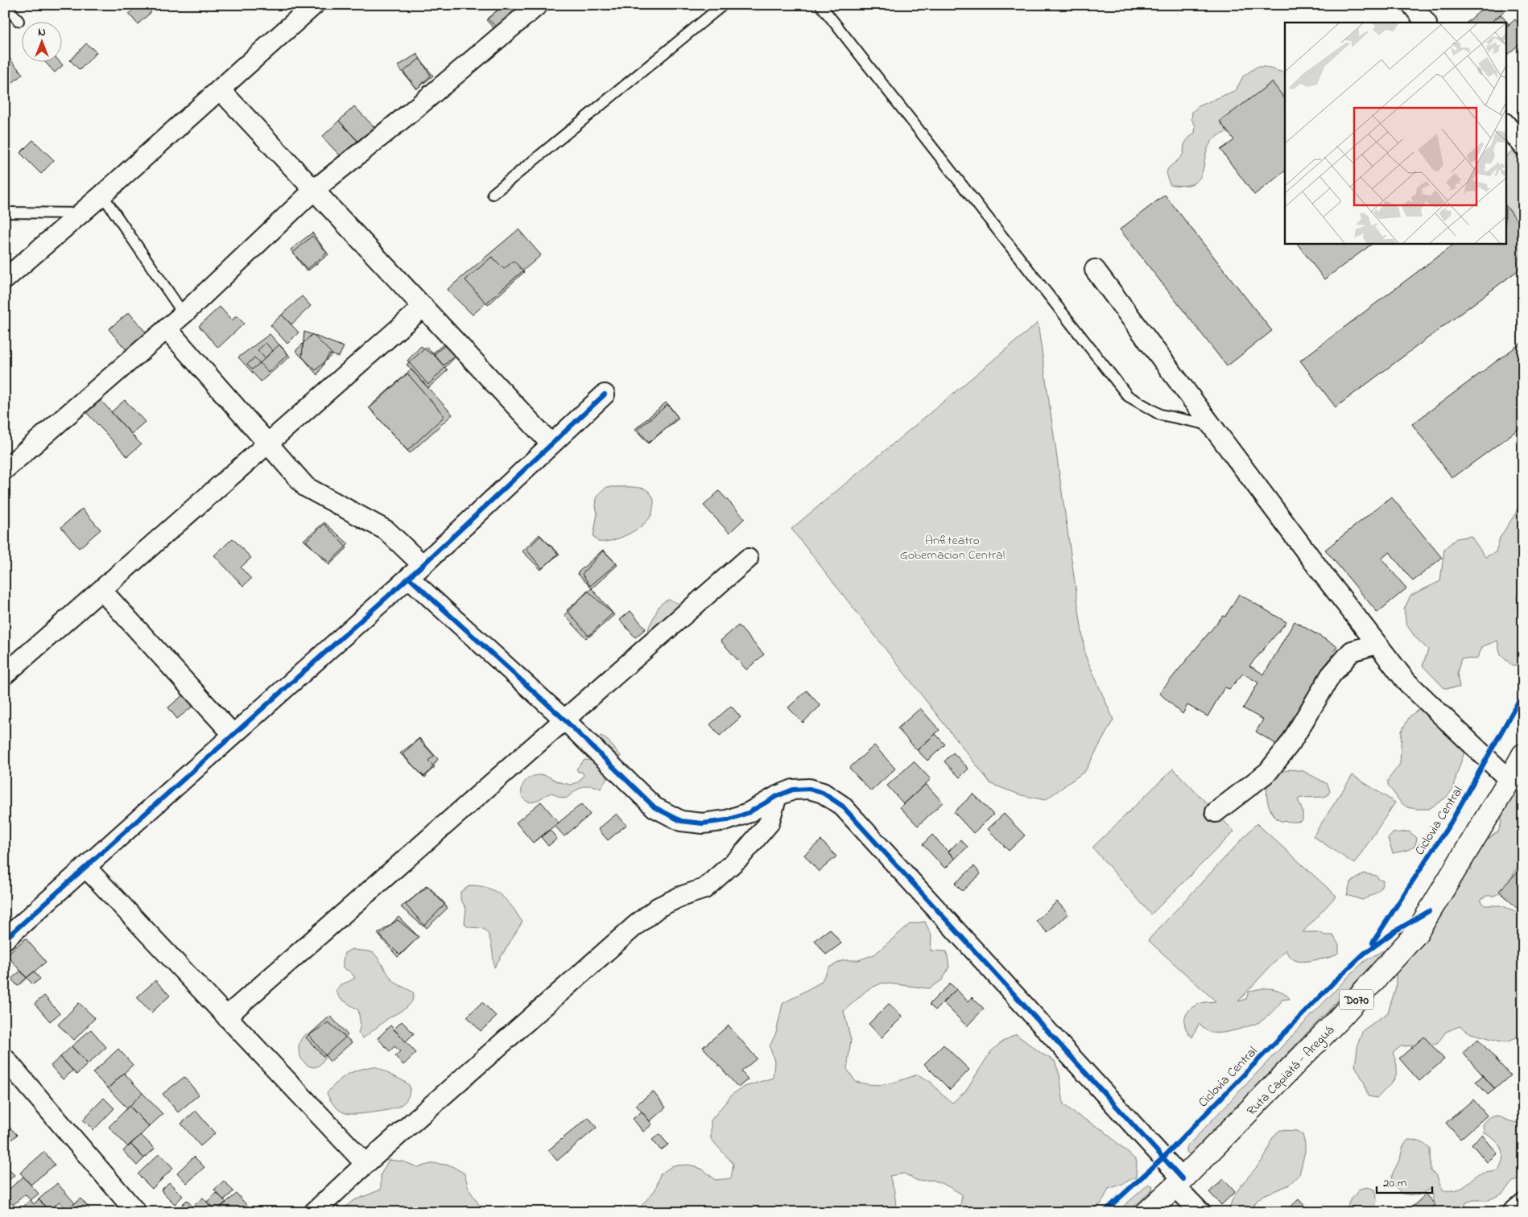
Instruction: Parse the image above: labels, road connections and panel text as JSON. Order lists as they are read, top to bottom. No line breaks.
{"streets":{"main road":["D070","Ruta Capiatá - Areguá"],"cycle path":["Ciclovia Central"]},"parks":["Anfiteatro Gobernacion Central"],"scale_bar":"20 m","north":"top"}
